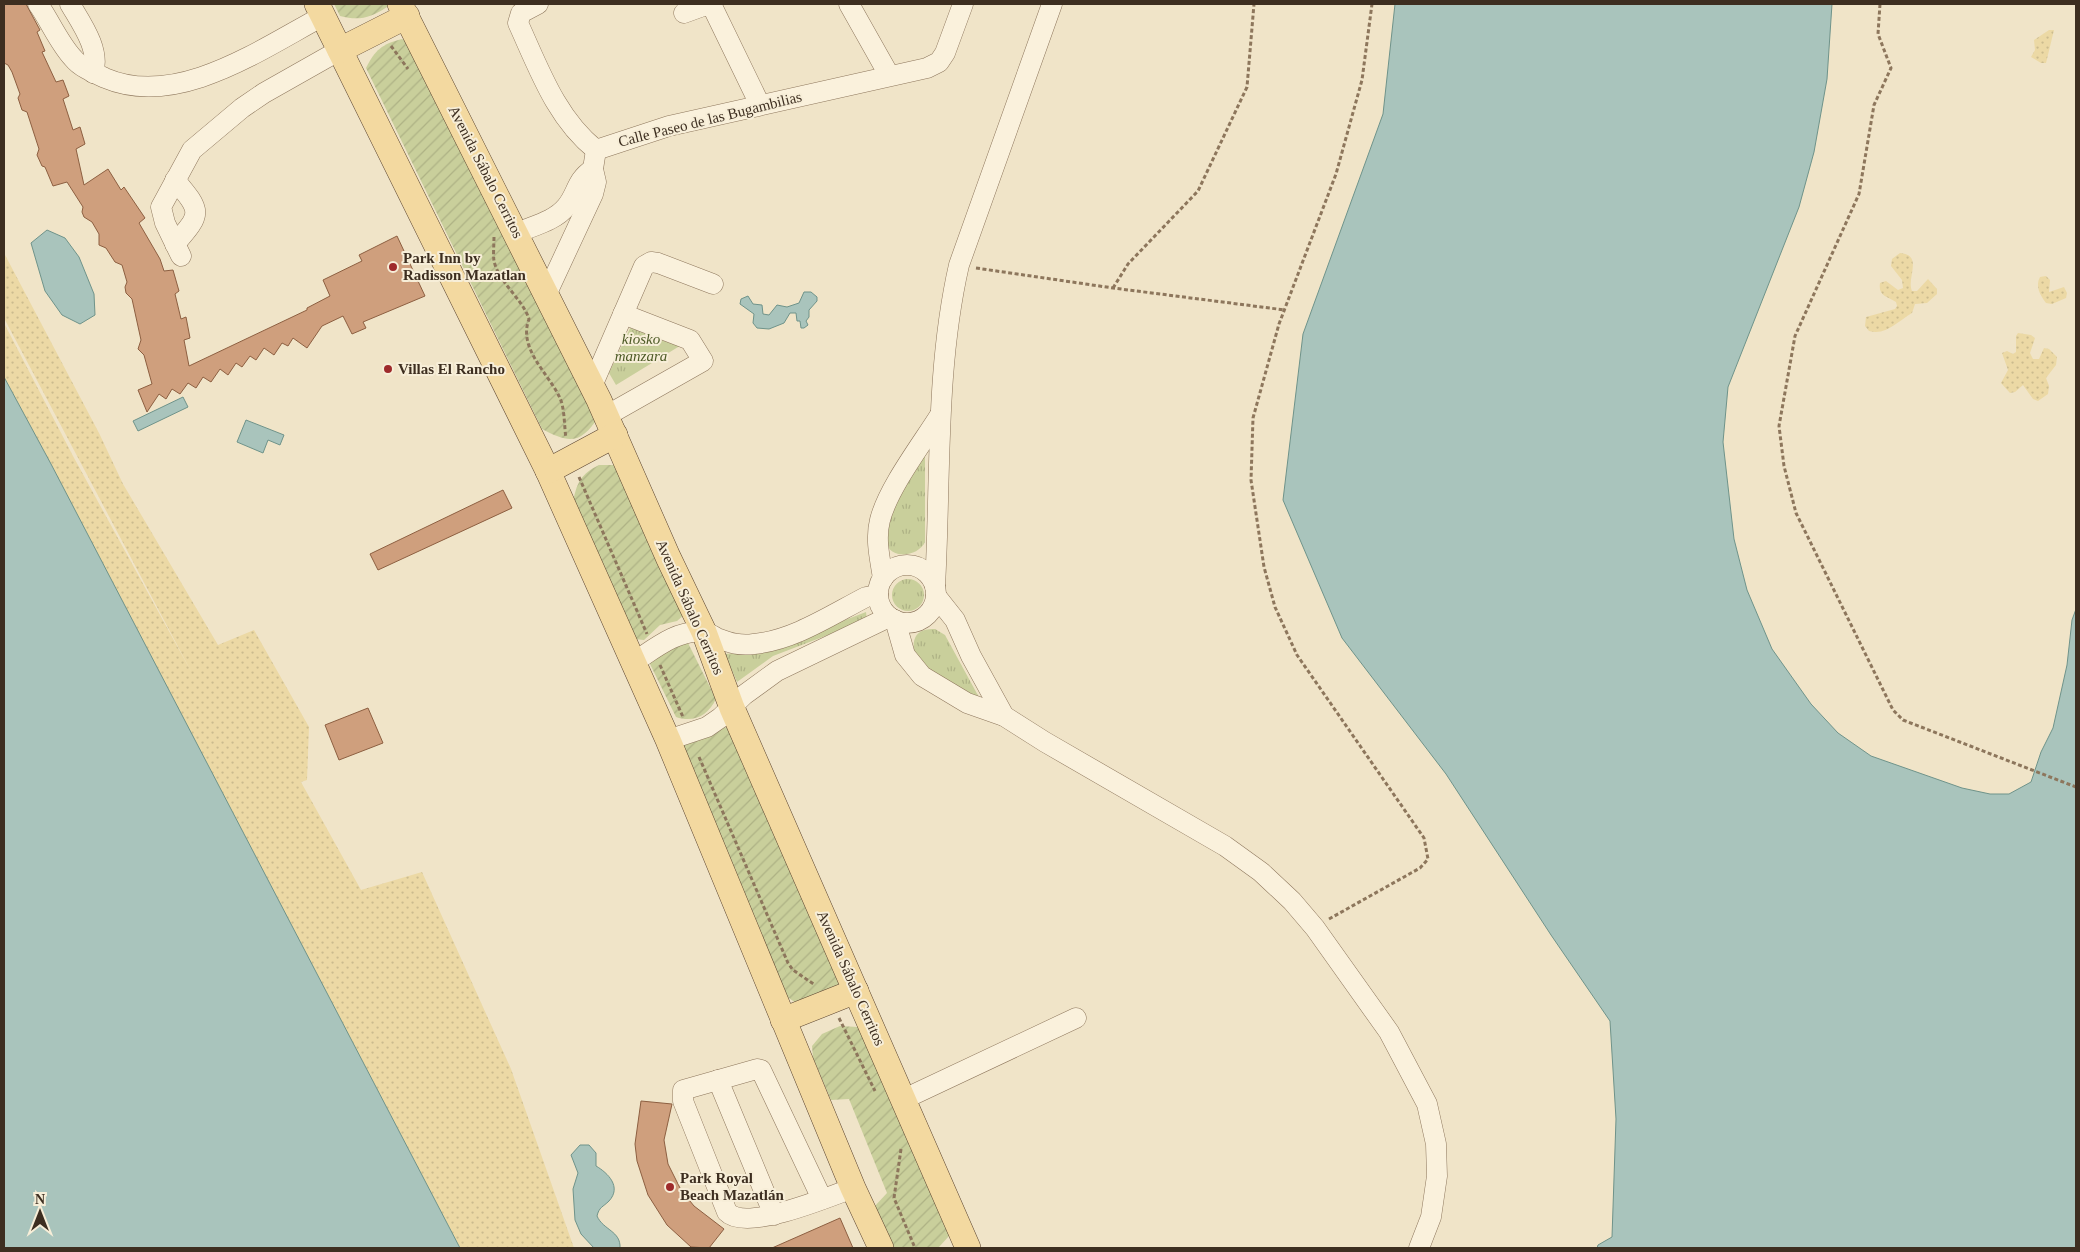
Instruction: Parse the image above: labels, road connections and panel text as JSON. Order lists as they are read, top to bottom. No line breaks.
{"streets":{"main road":["Avenida Sábalo Cerritos"],"street":["Calle Paseo de las Bugambilias"]},"parks":["kiosko manzara"],"places":["Park Inn by Radisson Mazatlan","Villas El Rancho","Park Royal Beach Mazatlán"],"north":"top"}
